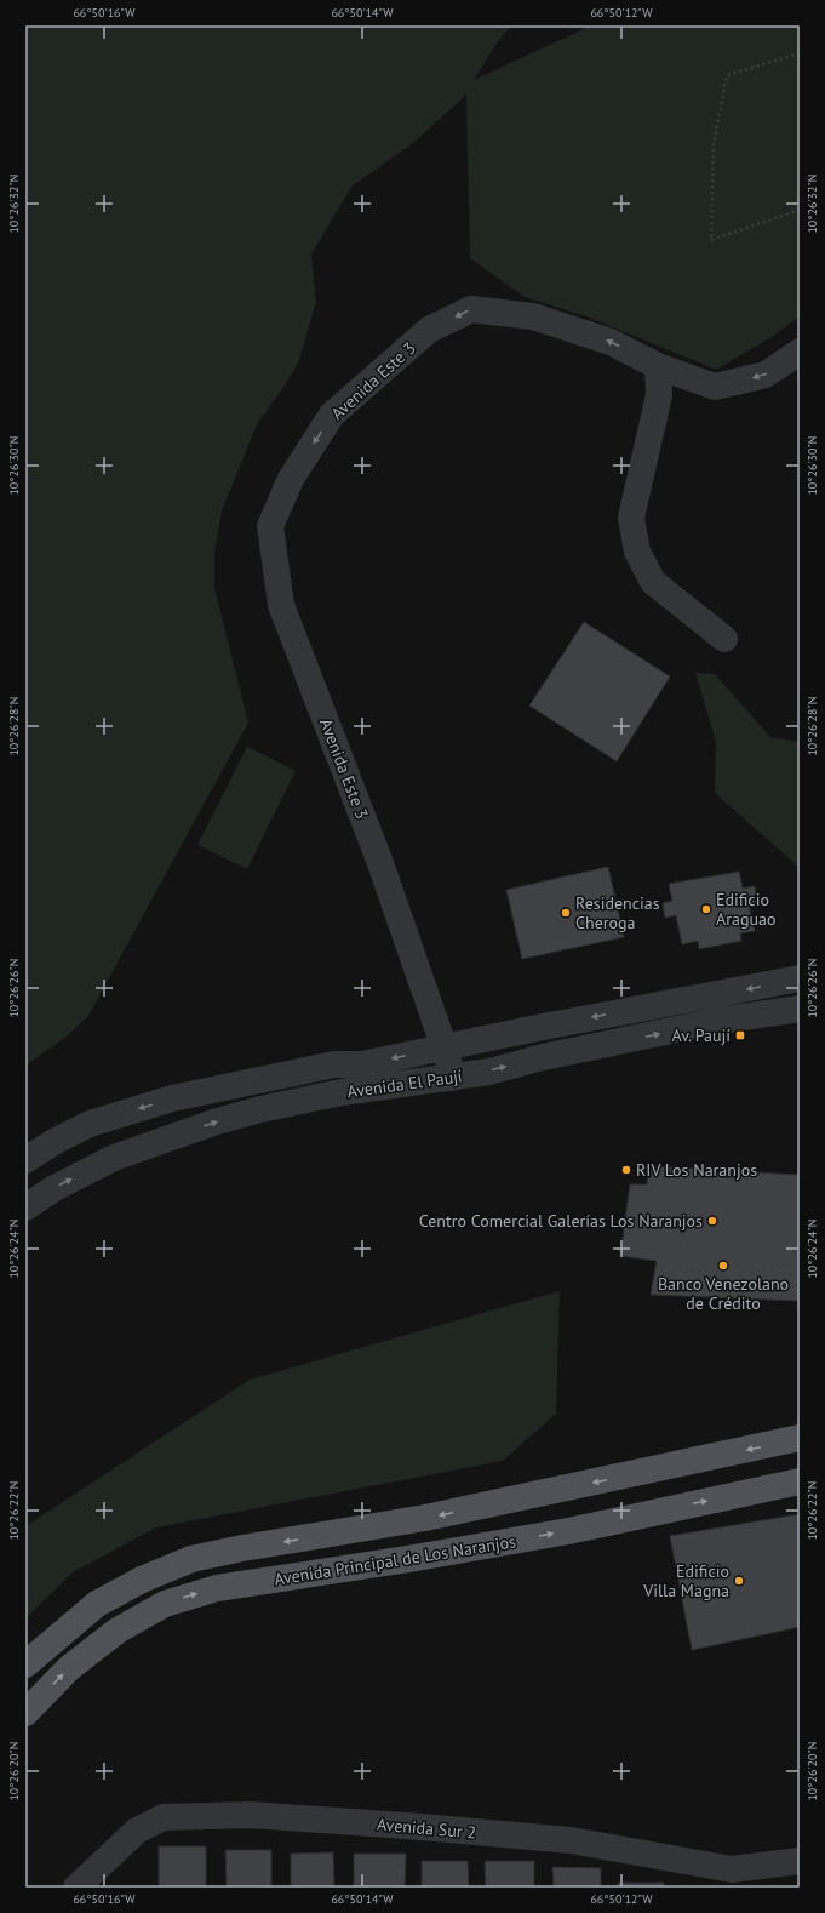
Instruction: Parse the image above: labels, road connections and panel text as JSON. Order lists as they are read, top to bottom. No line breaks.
{"streets":{"main road":["Avenida Principal de Los Naranjos"],"street":["Avenida Este 3","Avenida El Paují","Avenida Sur 2"]},"crossings":[["Avenida Este 3","Avenida El Paují"]],"places":{"other":["Edificio Araguao","Residencias Cheroga","RIV Los Naranjos","Centro Comercial Galerías Los Naranjos","Banco Venezolano de Crédito","Edificio Villa Magna"],"transit":["Av. Paují"]},"coordinates":["66°50'16\"W","66°50'14\"W","66°50'12\"W","10°26'32\"N","10°26'30\"N","10°26'28\"N","10°26'26\"N","10°26'24\"N","10°26'22\"N","10°26'20\"N"]}
